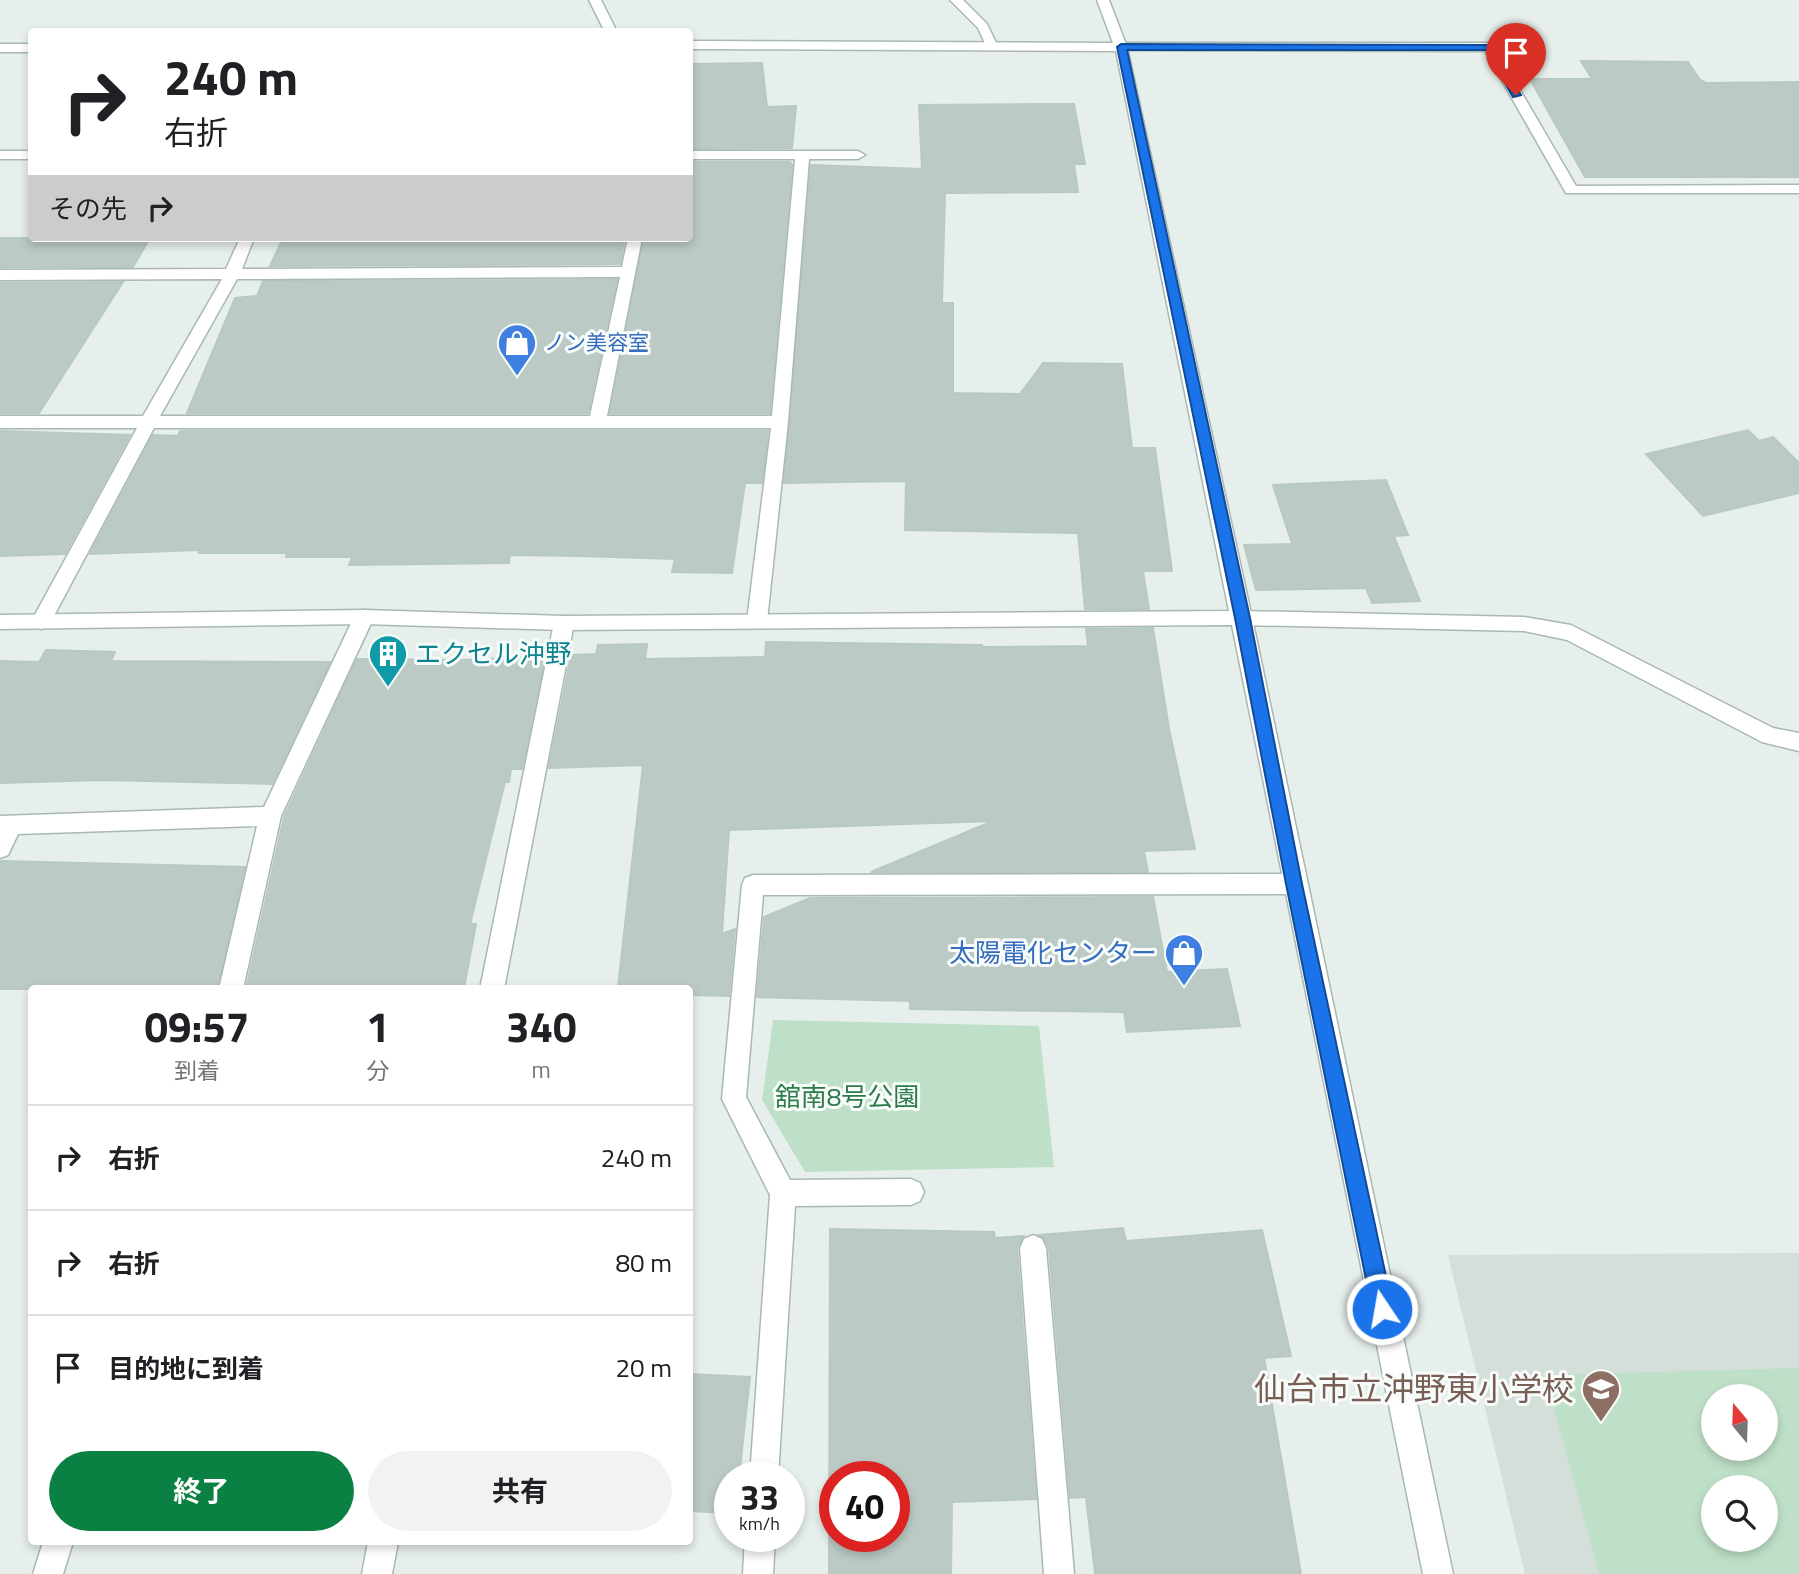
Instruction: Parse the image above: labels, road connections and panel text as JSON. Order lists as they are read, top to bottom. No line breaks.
{"parks":["舘南8号公園"],"places":{"shop":["ノン美容室","太陽電化センター"],"building":["エクセル沖野"],"school or university":["仙台市立沖野東小学校"]},"north":"top","page":{"turn":["240 m","右折"],"then":"その先","eta":["09:57","到着","1","分","340","m"],"list":[{"name":"右折","value":"240 m"},{"name":"右折","value":"80 m"},{"name":"目的地に到着","value":"20 m"}],"buttons":["終了","共有"],"speed":"33 km/h","limit":"40"}}
